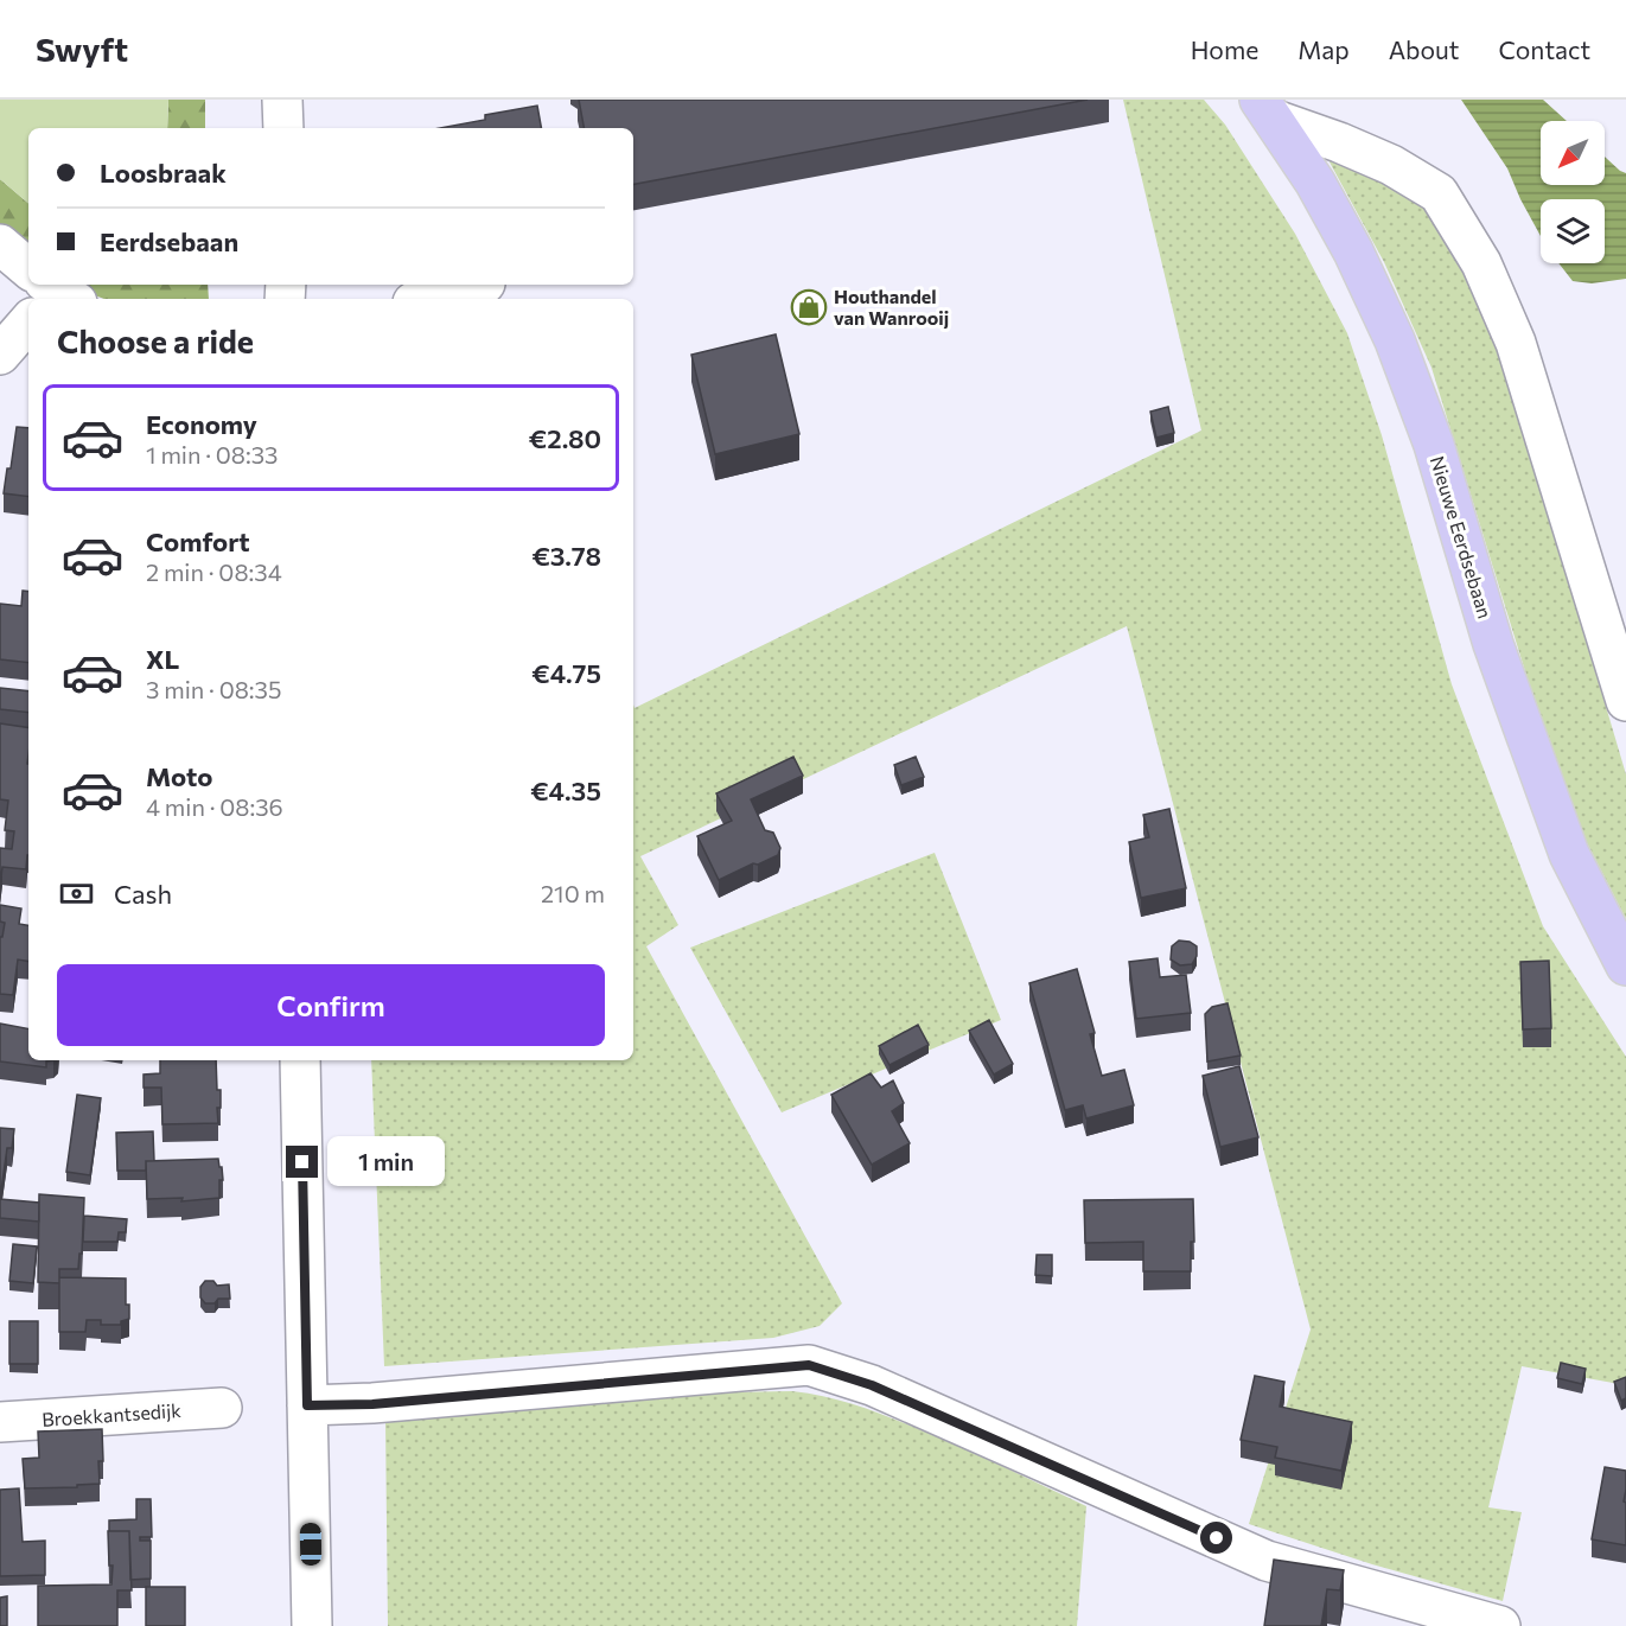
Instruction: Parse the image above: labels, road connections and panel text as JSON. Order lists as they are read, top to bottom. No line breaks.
{"streets":{"main road":["Nieuwe Eerdsebaan"],"street":["Broekkantsedijk"]},"places":{"shop":["Houthandel van Wanrooij"]},"north":"bottom left","page":{"header":"Swyft","nav":["Home","Map","About","Contact"],"banner":["Loosbraak","Eerdsebaan"],"heading":"Choose a ride","list":[{"name":"Economy","note":"1 min · 08:33","value":"€2.80"},{"name":"Comfort","note":"2 min · 08:34","value":"€3.78"},{"name":"XL","note":"3 min · 08:35","value":"€4.75"},{"name":"Moto","note":"4 min · 08:36","value":"€4.35"}],"pay":["Cash","210 m"],"buttons":"Confirm","bubble":"1 min"}}
